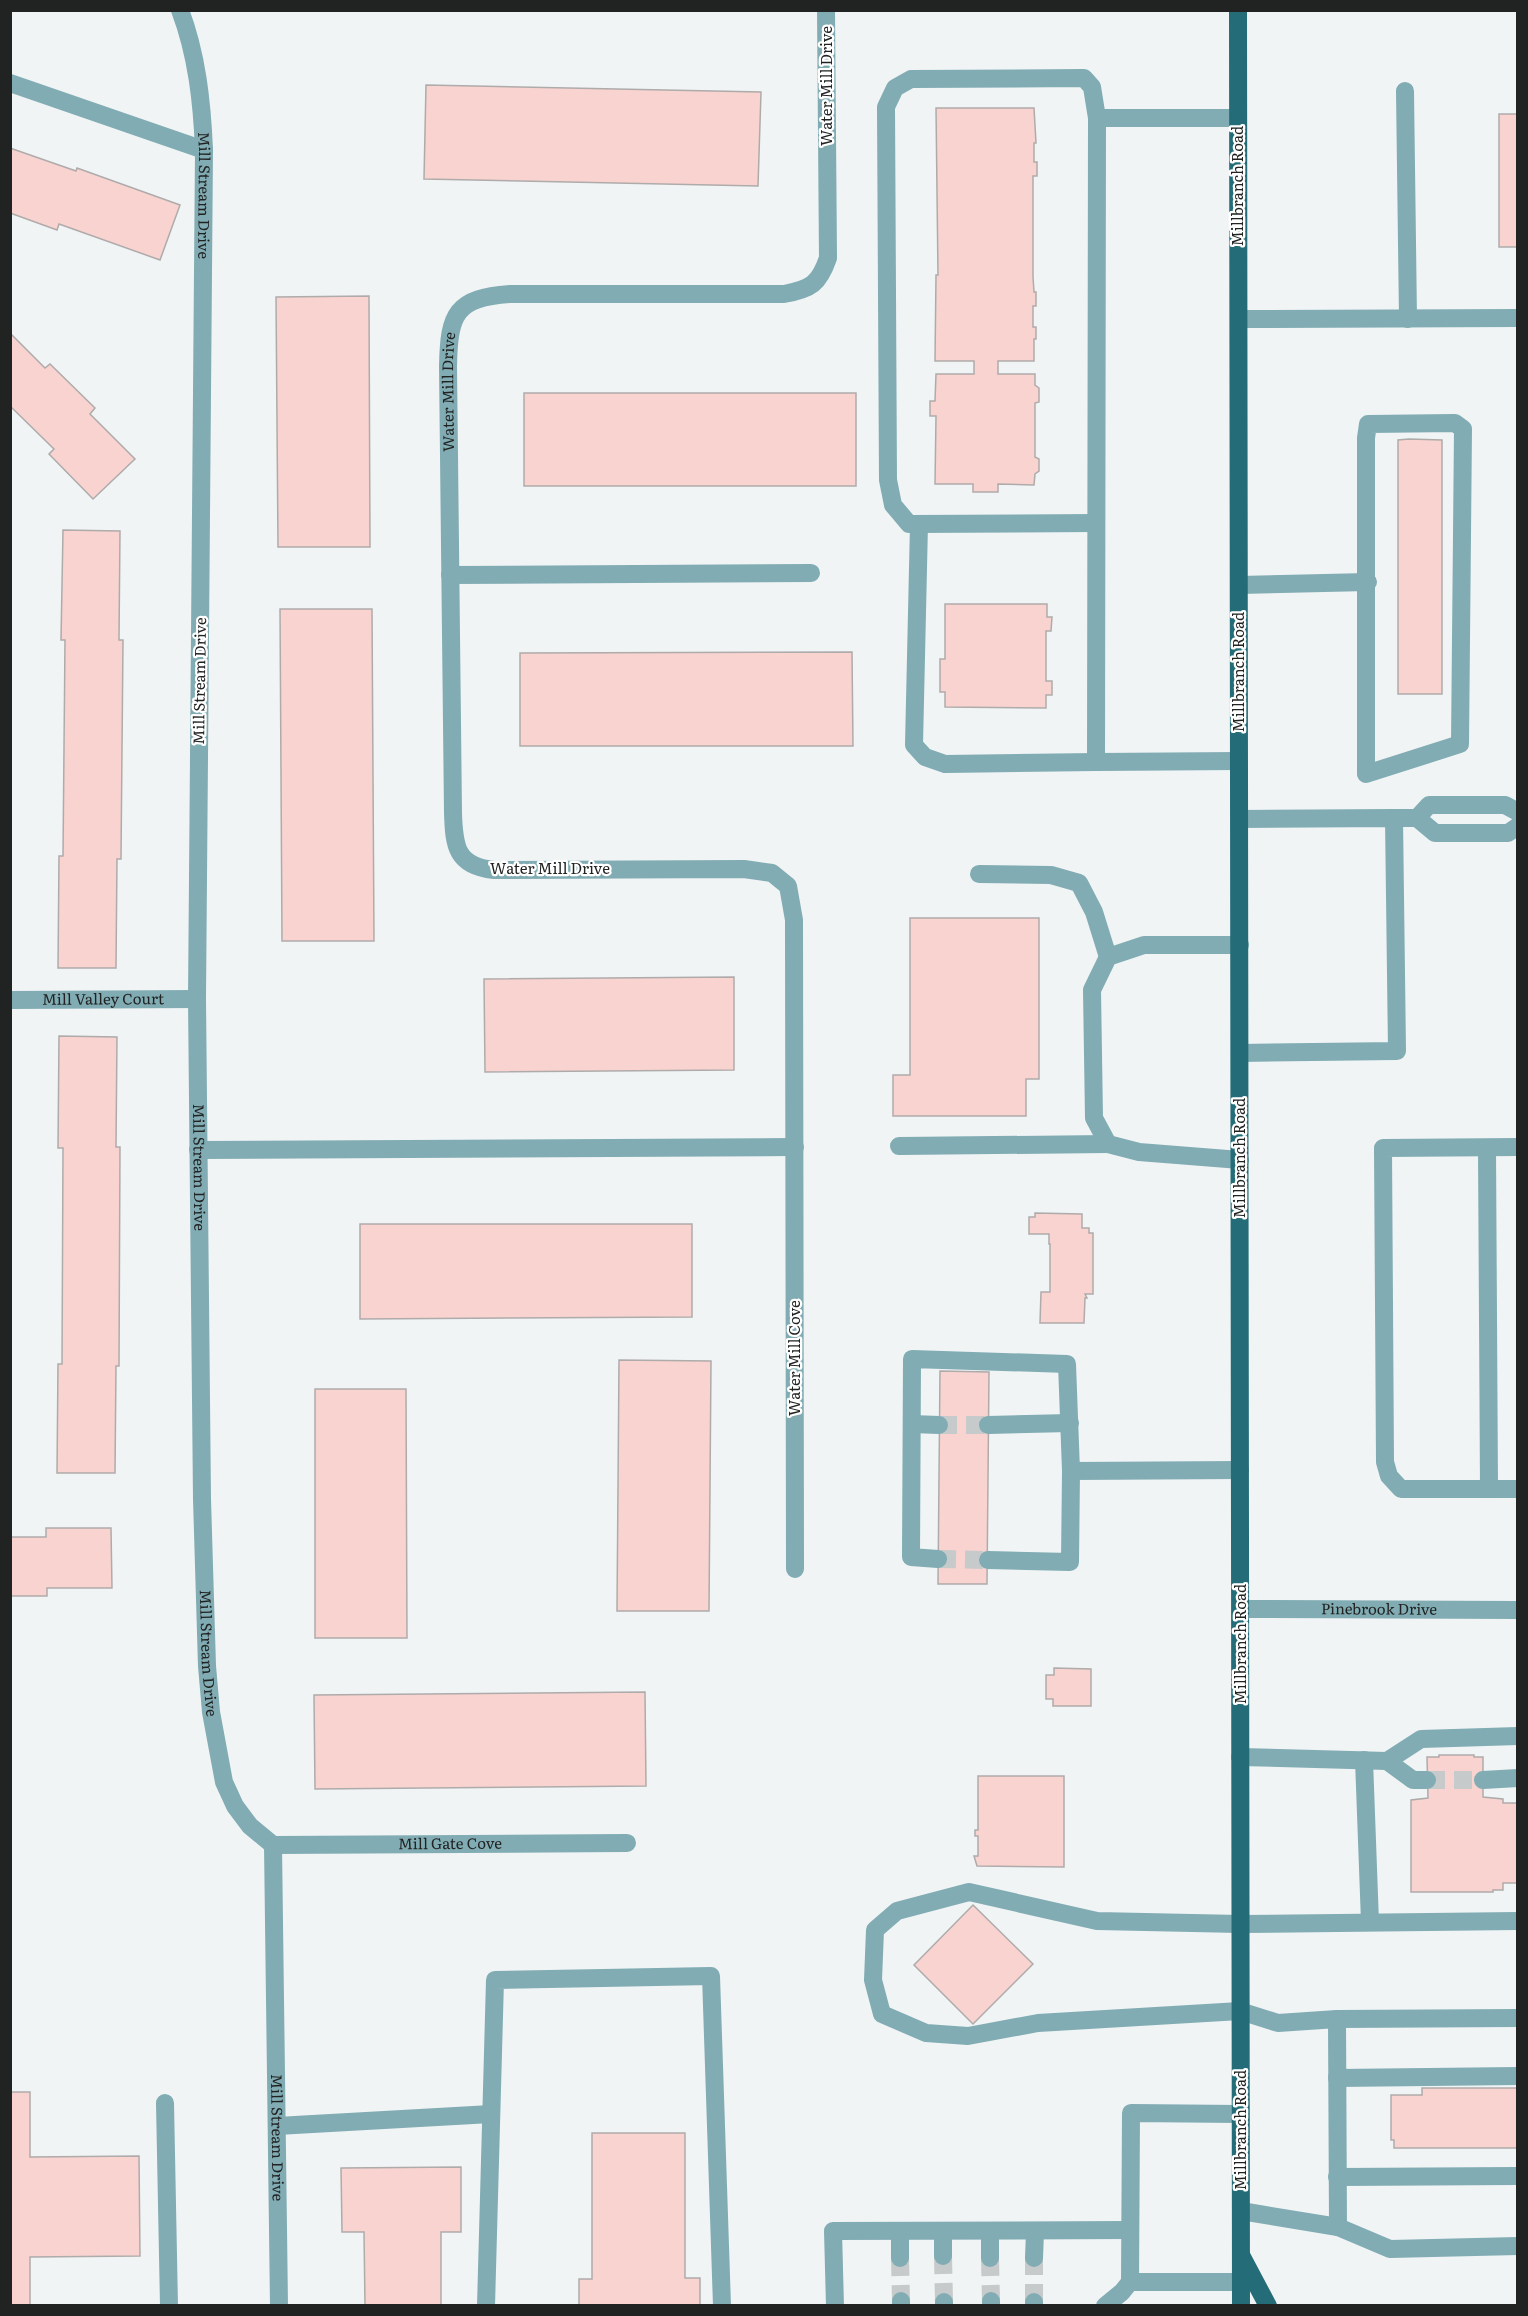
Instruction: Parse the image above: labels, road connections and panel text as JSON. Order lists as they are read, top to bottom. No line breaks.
{"streets":{"main road":["Millbranch Road"],"street":["Water Mill Drive","Mill Stream Drive","Mill Valley Court","Water Mill Cove","Pinebrook Drive","Mill Gate Cove"]},"crossings":[["Water Mill Drive","Water Mill Cove"],["Millbranch Road","Pinebrook Drive"],["Mill Stream Drive","Mill Valley Court"],["Mill Stream Drive","Mill Gate Cove"]]}
